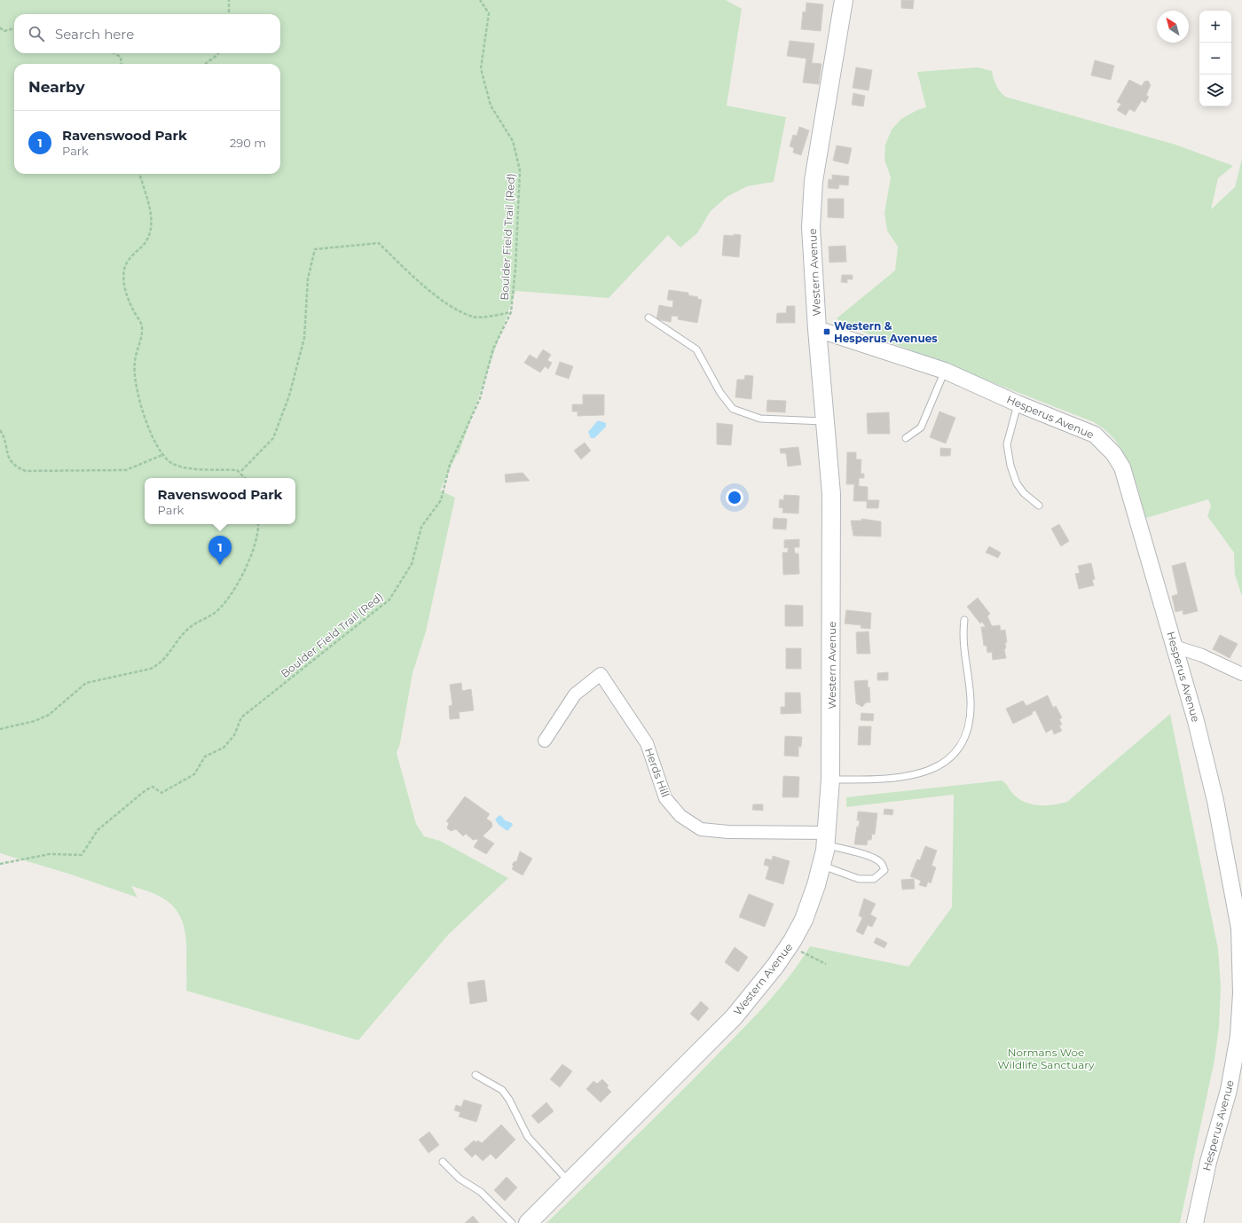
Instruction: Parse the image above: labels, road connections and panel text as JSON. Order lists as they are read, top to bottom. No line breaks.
{"streets":{"main road":["Western Avenue"],"street":["Hesperus Avenue","Herds Hill"],"path":["Boulder Field Trail (Red)"]},"crossings":[["Western Avenue","Hesperus Avenue"],["Western Avenue","Herds Hill"]],"parks":["Normans Woe Wildlife Sanctuary"],"places":{"transit":["Western & Hesperus Avenues"]},"north":"top left","page":{"map_buttons":["+","−"],"search":"Search here","heading":"Nearby","list":[{"mark":"1","name":"Ravenswood Park","note":"Park","value":"290 m"}],"popup":["Ravenswood Park","Park"],"pins":"1"}}
